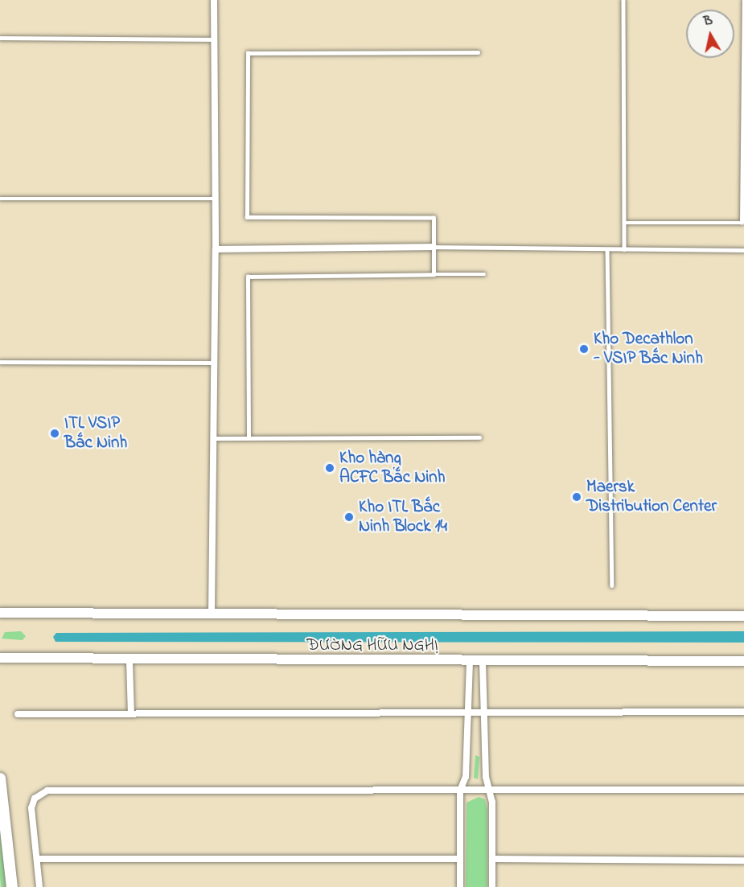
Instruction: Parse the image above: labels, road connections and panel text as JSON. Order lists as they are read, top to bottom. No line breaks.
{"streets":{"main road":["ĐƯỜNG HỮU NGHỊ"]},"places":["Kho Decathlon - VSIP Bắc Ninh","ITL VSIP Bắc Ninh","Kho hàng ACFC Bắc Ninh","Maersk Distribution Center","Kho ITL Bắc Ninh Block 14"],"north":"top"}
